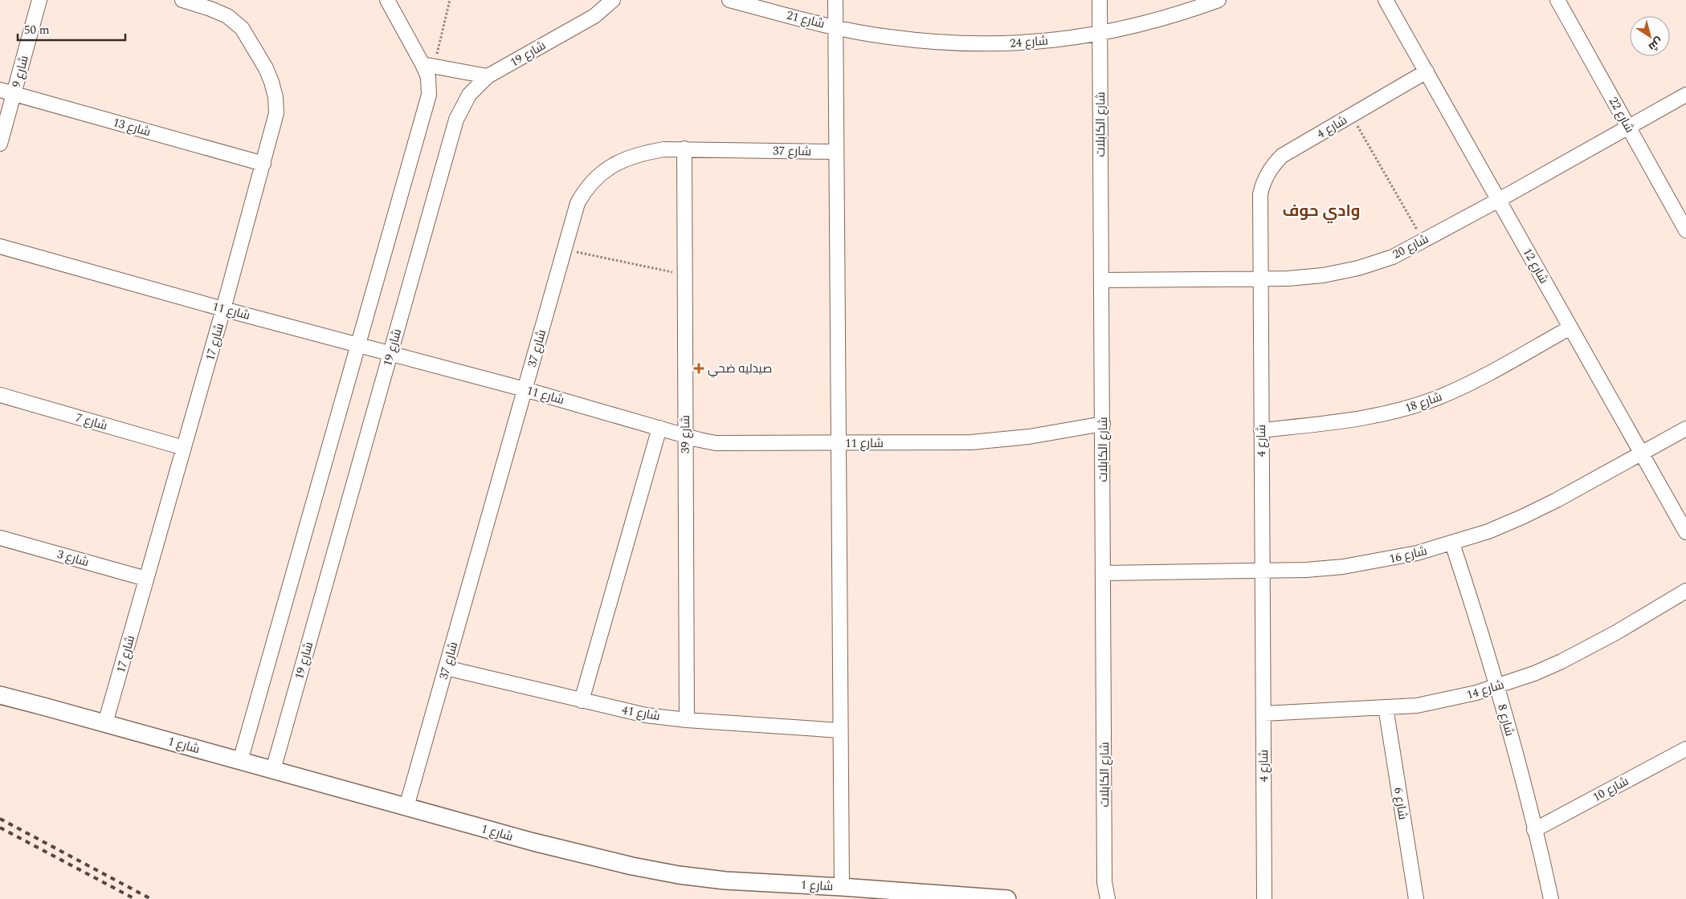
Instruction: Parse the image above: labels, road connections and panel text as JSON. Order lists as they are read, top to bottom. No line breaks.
{"streets":{"street":["شارع 21","شارع 24","شارع 19","شارع 9","شارع 22","شارع الكابلات","شارع 13","شارع 4","شارع 37","شارع 20","شارع 12","شارع 11","شارع 17","شارع 18","شارع 7","شارع 39","شارع 16","شارع 3","شارع 14","شارع 41","شارع 8","شارع 1","شارع 10","شارع 6"]},"crossings":[["شارع 21","شارع 24"],["شارع 24","شارع الكابلات"],["شارع 19","شارع 11"],["شارع 19","شارع 1"],["شارع 9","شارع 13"],["شارع 22","شارع 20"],["شارع الكابلات","شارع 20"],["شارع الكابلات","شارع 11"],["شارع الكابلات","شارع 16"],["شارع 13","شارع 17"],["شارع 4","شارع 20"],["شارع 4","شارع 12"],["شارع 4","شارع 18"],["شارع 4","شارع 16"],["شارع 4","شارع 14"],["شارع 37","شارع 11"],["شارع 37","شارع 39"],["شارع 37","شارع 41"],["شارع 37","شارع 1"],["شارع 20","شارع 12"],["شارع 12","شارع 18"],["شارع 12","شارع 16"],["شارع 11","شارع 17"],["شارع 11","شارع 39"],["شارع 17","شارع 7"],["شارع 17","شارع 3"],["شارع 17","شارع 1"],["شارع 39","شارع 41"],["شارع 16","شارع 8"],["شارع 14","شارع 8"],["شارع 14","شارع 6"],["شارع 8","شارع 10"]],"districts":["وادي حوف"],"places":{"health":["صيدليه ضحي"]},"scale_bar":"50 m","north":"bottom right"}
